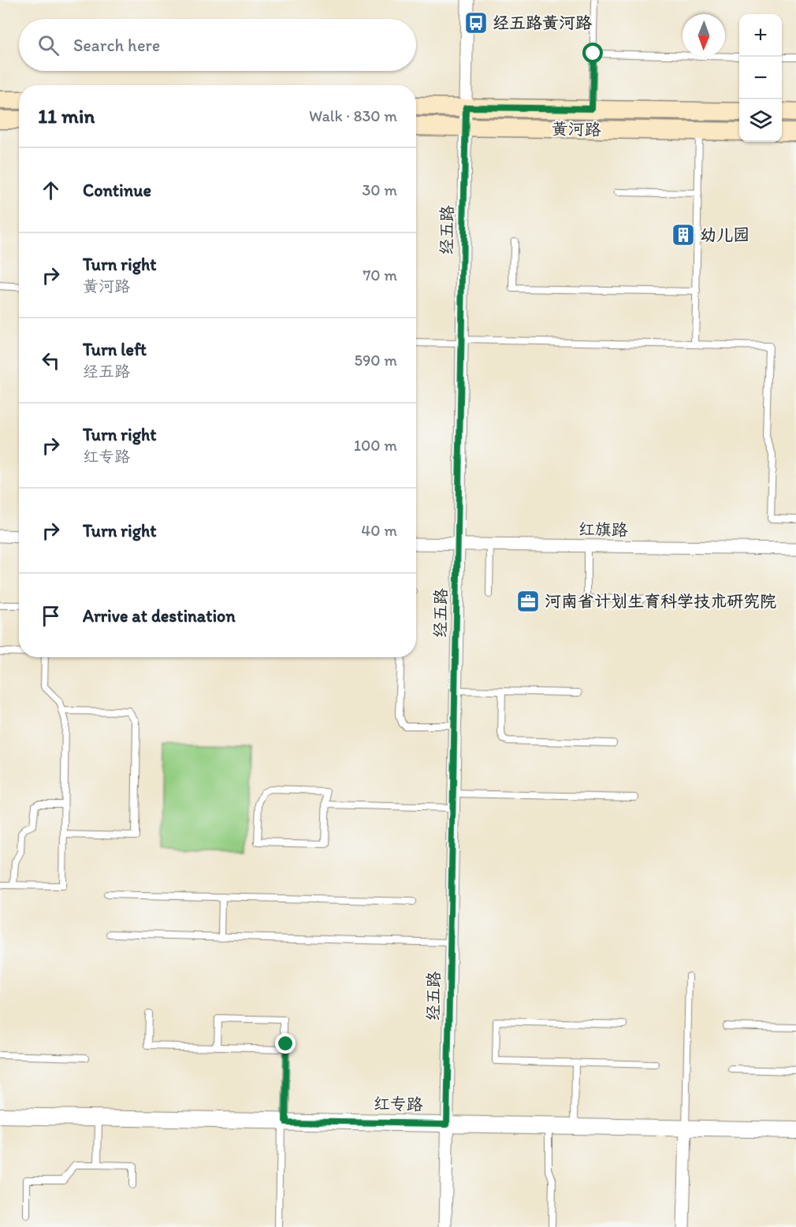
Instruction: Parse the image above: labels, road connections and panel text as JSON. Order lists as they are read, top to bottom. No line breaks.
{"streets":{"main road":["黄河路"],"street":["经五路","红旗路","红专路"]},"crossings":[["黄河路","经五路"],["经五路","红旗路"],["经五路","红专路"]],"places":{"bus stop":["经五路黄河路"],"building":["幼儿园"],"office":["河南省计划生育科学技术研究院"]},"north":"bottom","page":{"map_buttons":["+","−"],"search":"Search here","heading":["11 min","Walk · 830 m"],"list":[["Continue","30 m"],["Turn right","黄河路","70 m"],["Turn left","经五路","590 m"],["Turn right","红专路","100 m"],["Turn right","40 m"],"Arrive at destination"]}}
